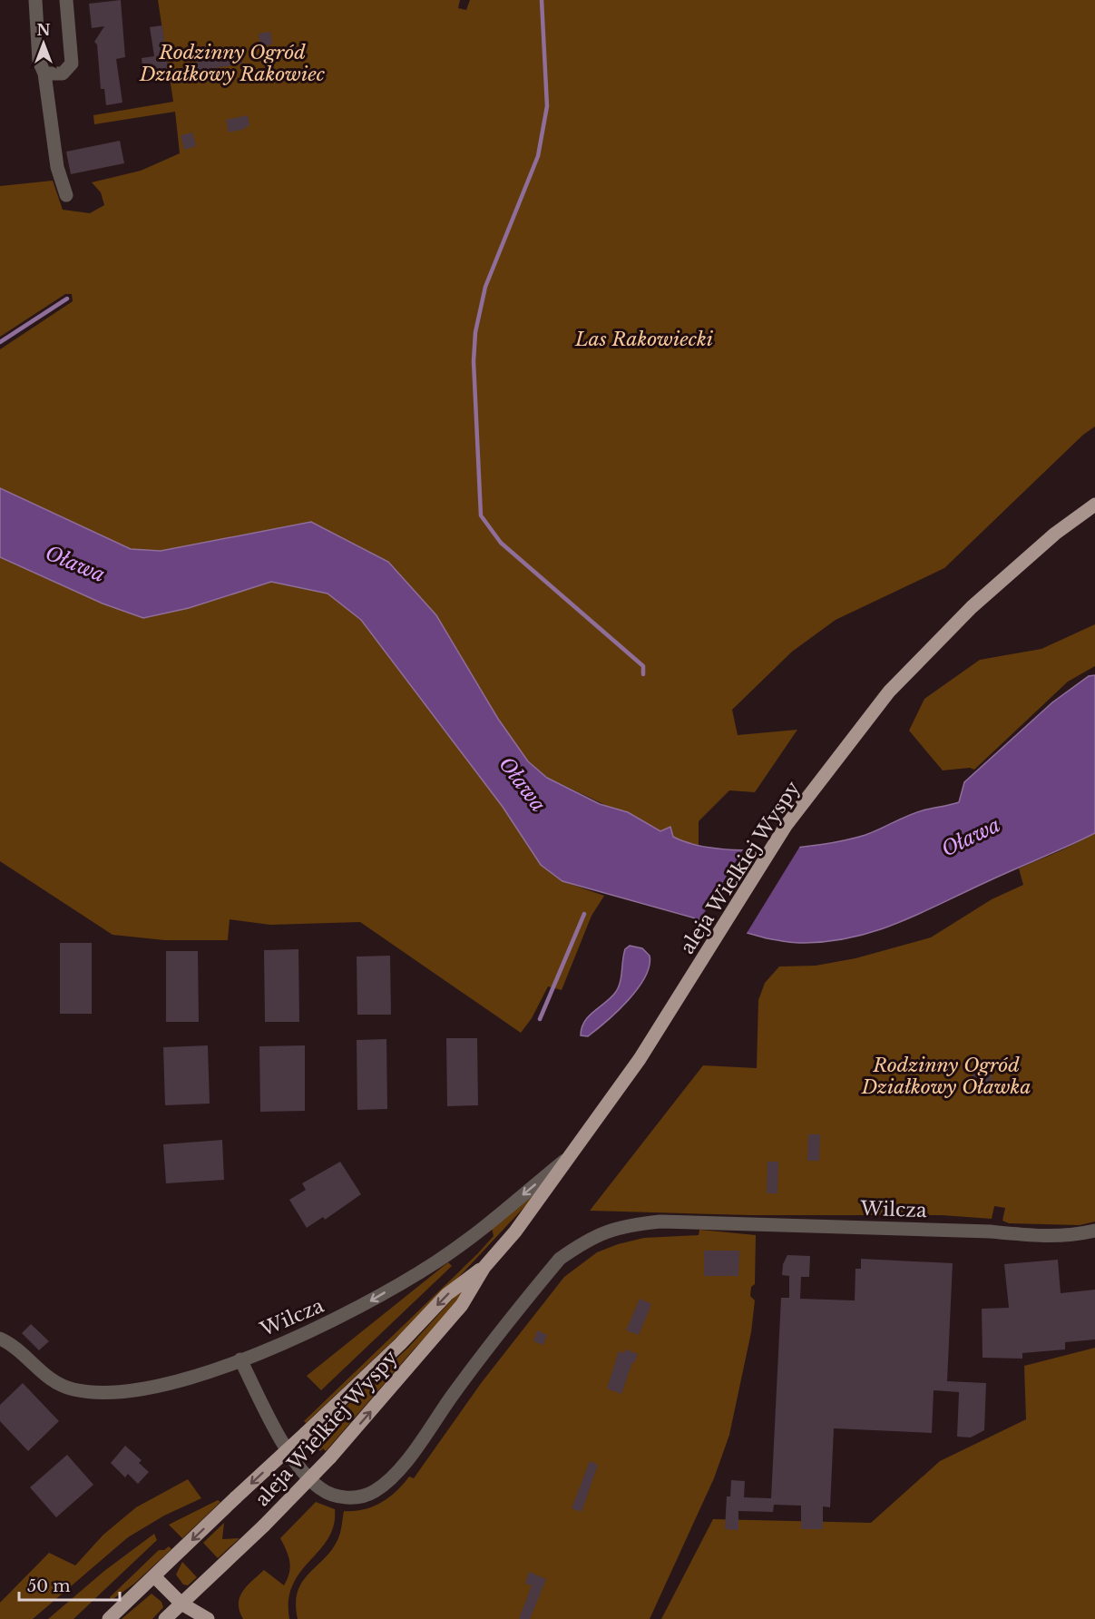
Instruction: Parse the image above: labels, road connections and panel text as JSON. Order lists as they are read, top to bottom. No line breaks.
{"streets":{"main road":["aleja Wielkiej Wyspy"],"street":["Wilcza"]},"crossings":[["aleja Wielkiej Wyspy","Wilcza"]],"water":["Oława"],"parks":["Rodzinny Ogród Działkowy Rakowiec","Las Rakowiecki","Rodzinny Ogród Działkowy Oławka"],"scale_bar":"50 m","north":"top"}
